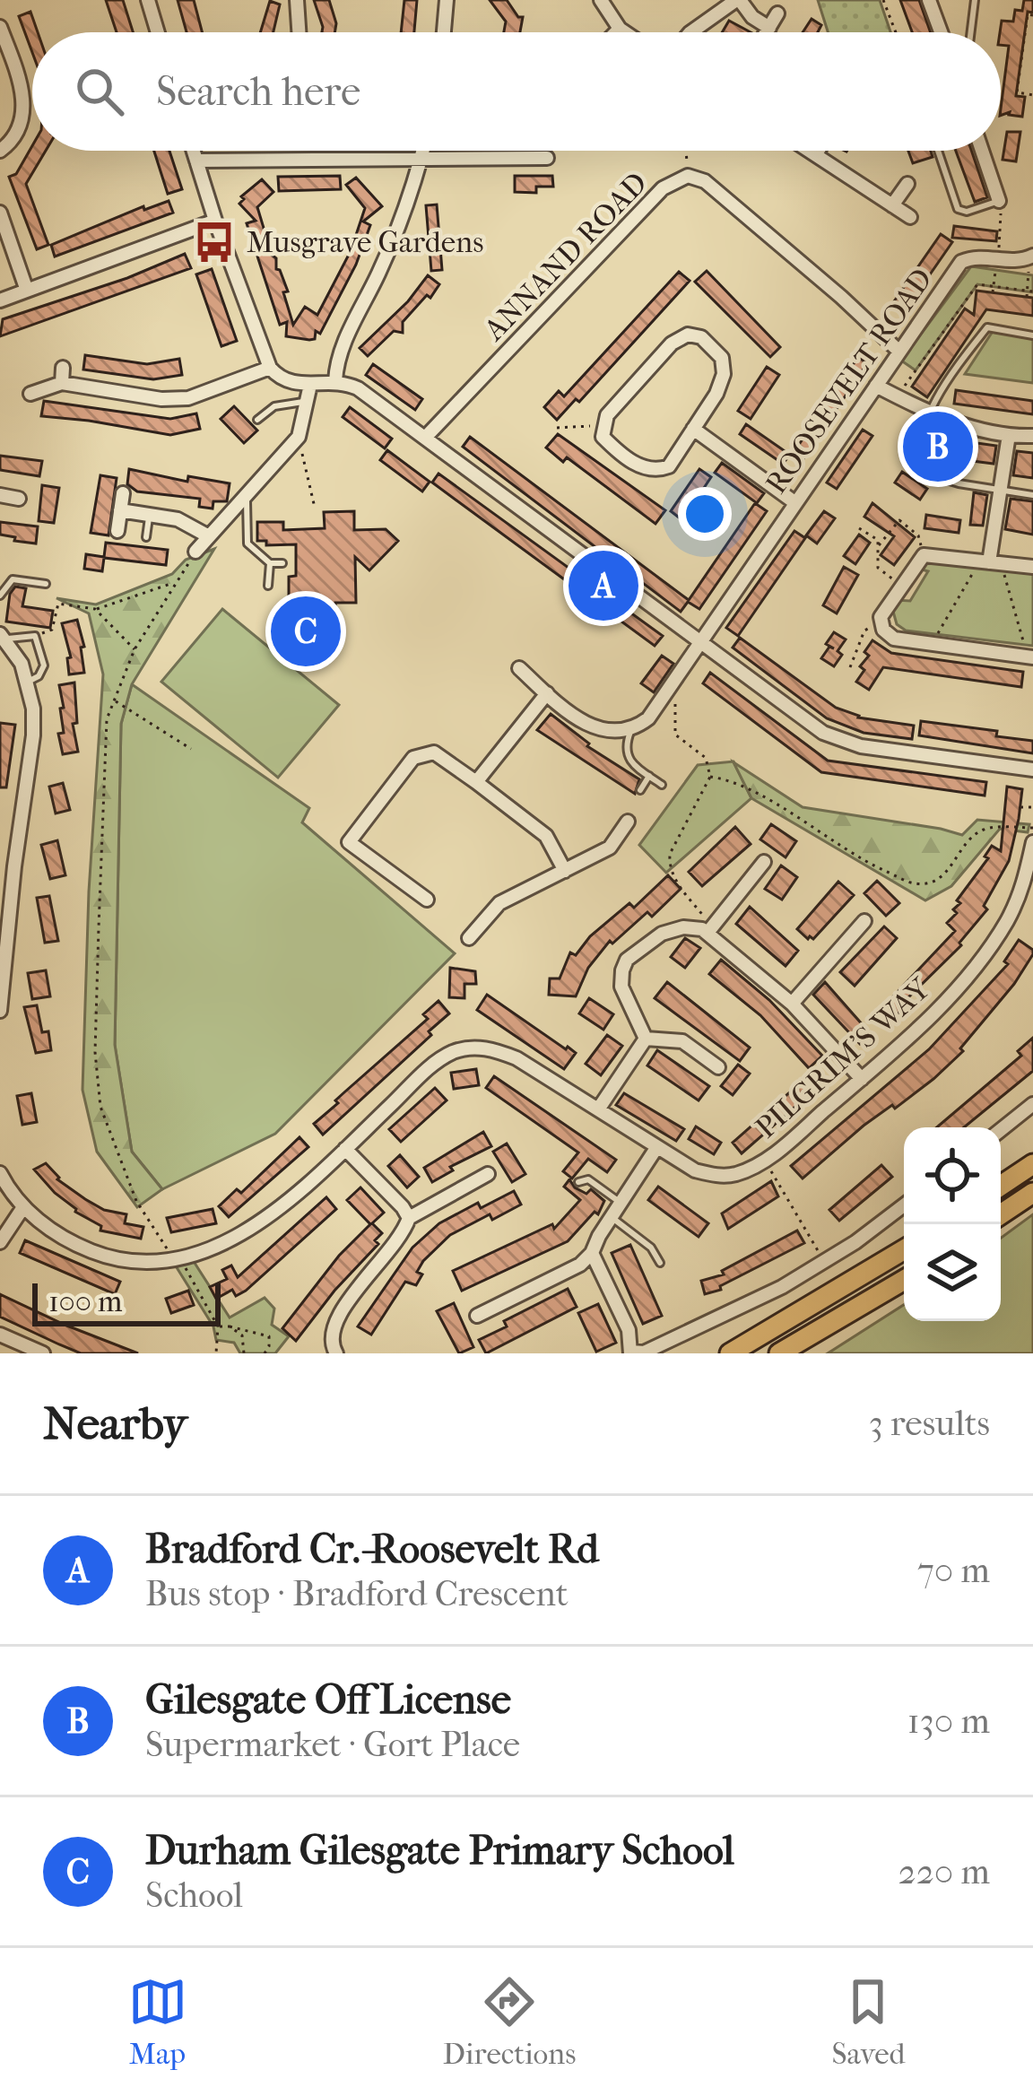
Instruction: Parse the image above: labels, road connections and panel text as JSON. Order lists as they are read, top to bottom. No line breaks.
{"streets":{"street":["ANNAND ROAD","ROOSEVELT ROAD","PILGRIM'S WAY"]},"crossings":[["ANNAND ROAD","ROOSEVELT ROAD"]],"places":{"bus stop":["Musgrave Gardens"]},"scale_bar":"100 m","page":{"search":"Search here","pins":["B","A","C"],"scale":"100 m","heading":["Nearby","3 results"],"list":[{"mark":"A","name":"Bradford Cr.-Roosevelt Rd","note":"Bus stop · Bradford Crescent","value":"70 m"},{"mark":"B","name":"Gilesgate Off License","note":"Supermarket · Gort Place","value":"130 m"},{"mark":"C","name":"Durham Gilesgate Primary School","note":"School","value":"220 m"}],"nav":["Map","Directions","Saved"]}}
